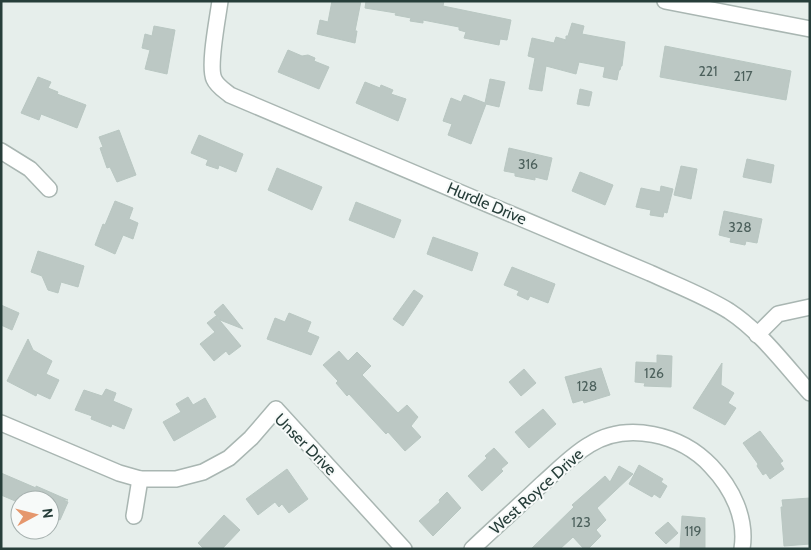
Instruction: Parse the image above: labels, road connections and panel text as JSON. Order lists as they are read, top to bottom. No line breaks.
{"streets":{"street":["Hurdle Drive","Unser Drive","West Royce Drive"]},"house_numbers":["221","217","316","328","126","128","123","119"],"north":"right"}
